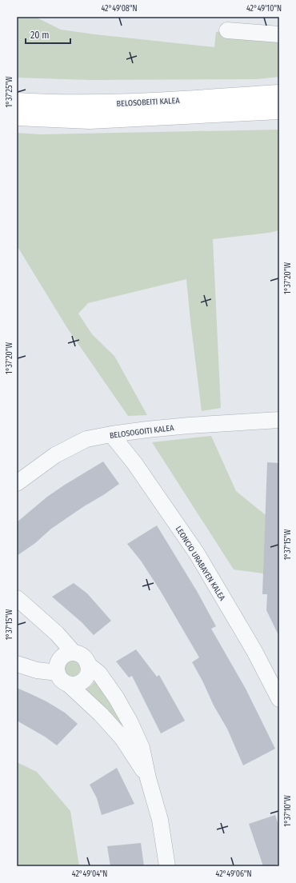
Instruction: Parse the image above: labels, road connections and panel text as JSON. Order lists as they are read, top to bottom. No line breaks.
{"streets":{"main road":["BELOSOBEITI KALEA"],"street":["BELOSOGOITI KALEA","LEONCIO URABAYEN KALEA"]},"crossings":[["BELOSOGOITI KALEA","LEONCIO URABAYEN KALEA"]],"scale_bar":"20 m","coordinates":["42°49'08\"N","42°49'10\"N","1°37'25\"W","1°37'20\"W","1°37'15\"W","1°37'10\"W","42°49'04\"N","42°49'06\"N"]}
